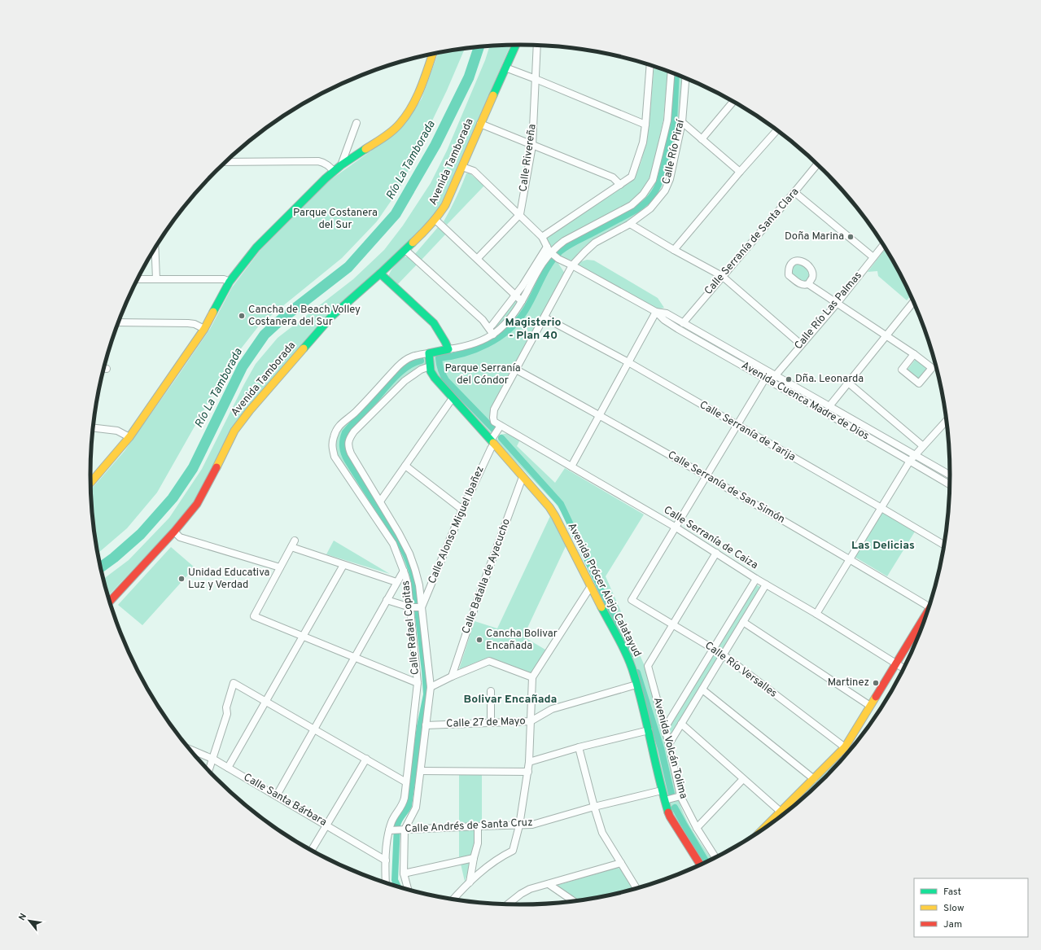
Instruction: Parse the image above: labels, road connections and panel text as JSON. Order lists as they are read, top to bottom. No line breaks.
{"streets":{"main road":["Avenida Tamborada","Avenida Prócer Alejo Calatayud"],"street":["Calle Río Piraí","Calle Rivereña","Calle Serranía de Santa Clara","Calle Río Las Palmas","Avenida Cuenca Madre de Dios","Calle Serranía de Tarija","Calle Serranía de San Simón","Calle Alonso Miguel Ibañez","Calle Serranía de Caiza","Calle Batalla de Ayacucho","Calle Rafael Copitas","Calle Río Versalles","Calle 27 de Mayo","Avenida Volcán Tolima","Calle Santa Bárbara","Calle Andrés de Santa Cruz"]},"crossings":[["Calle Río Piraí","Avenida Cuenca Madre de Dios"],["Calle Serranía de Santa Clara","Avenida Cuenca Madre de Dios"],["Calle Río Las Palmas","Avenida Cuenca Madre de Dios"],["Calle Alonso Miguel Ibañez","Calle Serranía de Caiza"],["Calle Alonso Miguel Ibañez","Avenida Prócer Alejo Calatayud"],["Calle Serranía de Caiza","Calle Río Versalles"],["Calle Batalla de Ayacucho","Avenida Prócer Alejo Calatayud"],["Avenida Prócer Alejo Calatayud","Calle Rafael Copitas"],["Avenida Prócer Alejo Calatayud","Calle 27 de Mayo"],["Avenida Prócer Alejo Calatayud","Calle Andrés de Santa Cruz"],["Calle Rafael Copitas","Calle Santa Bárbara"],["Calle Rafael Copitas","Calle Andrés de Santa Cruz"],["Calle Río Versalles","Avenida Volcán Tolima"]],"districts":["Magisterio - Plan 40","Las Delicias","Bolivar Encañada"],"water":["Río La Tamborada"],"parks":["Parque Costanera del Sur","Parque Serranía del Cóndor"],"places":["Doña Marina","Cancha de Beach Volley Costanera del Sur","Dña. Leonarda","Unidad Educativa Luz y Verdad","Cancha Bolivar Encañada","Martinez"],"legend":["Fast","Slow","Jam"],"north":"top left"}
